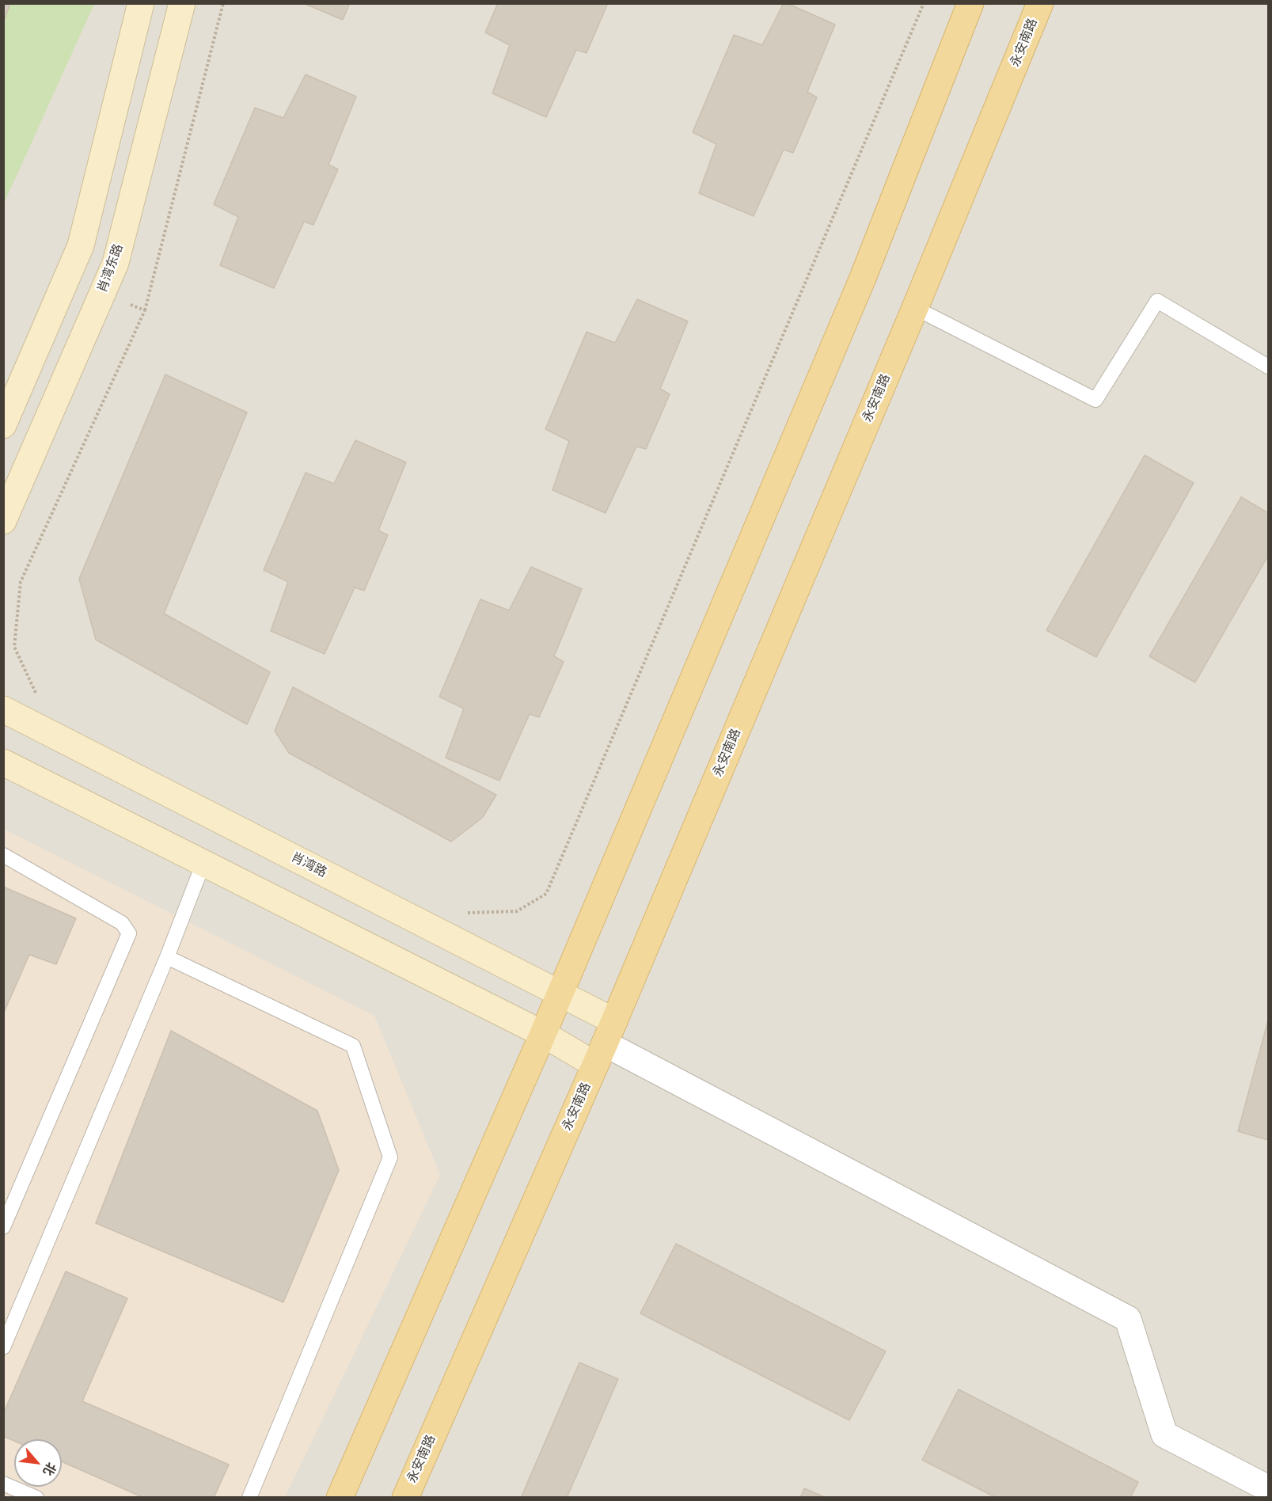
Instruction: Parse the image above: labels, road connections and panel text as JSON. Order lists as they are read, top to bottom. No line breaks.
{"streets":{"main road":["永安南路"],"street":["肖湾东路","肖湾路"]},"crossings":[["永安南路","肖湾路"]],"north":"bottom right"}
